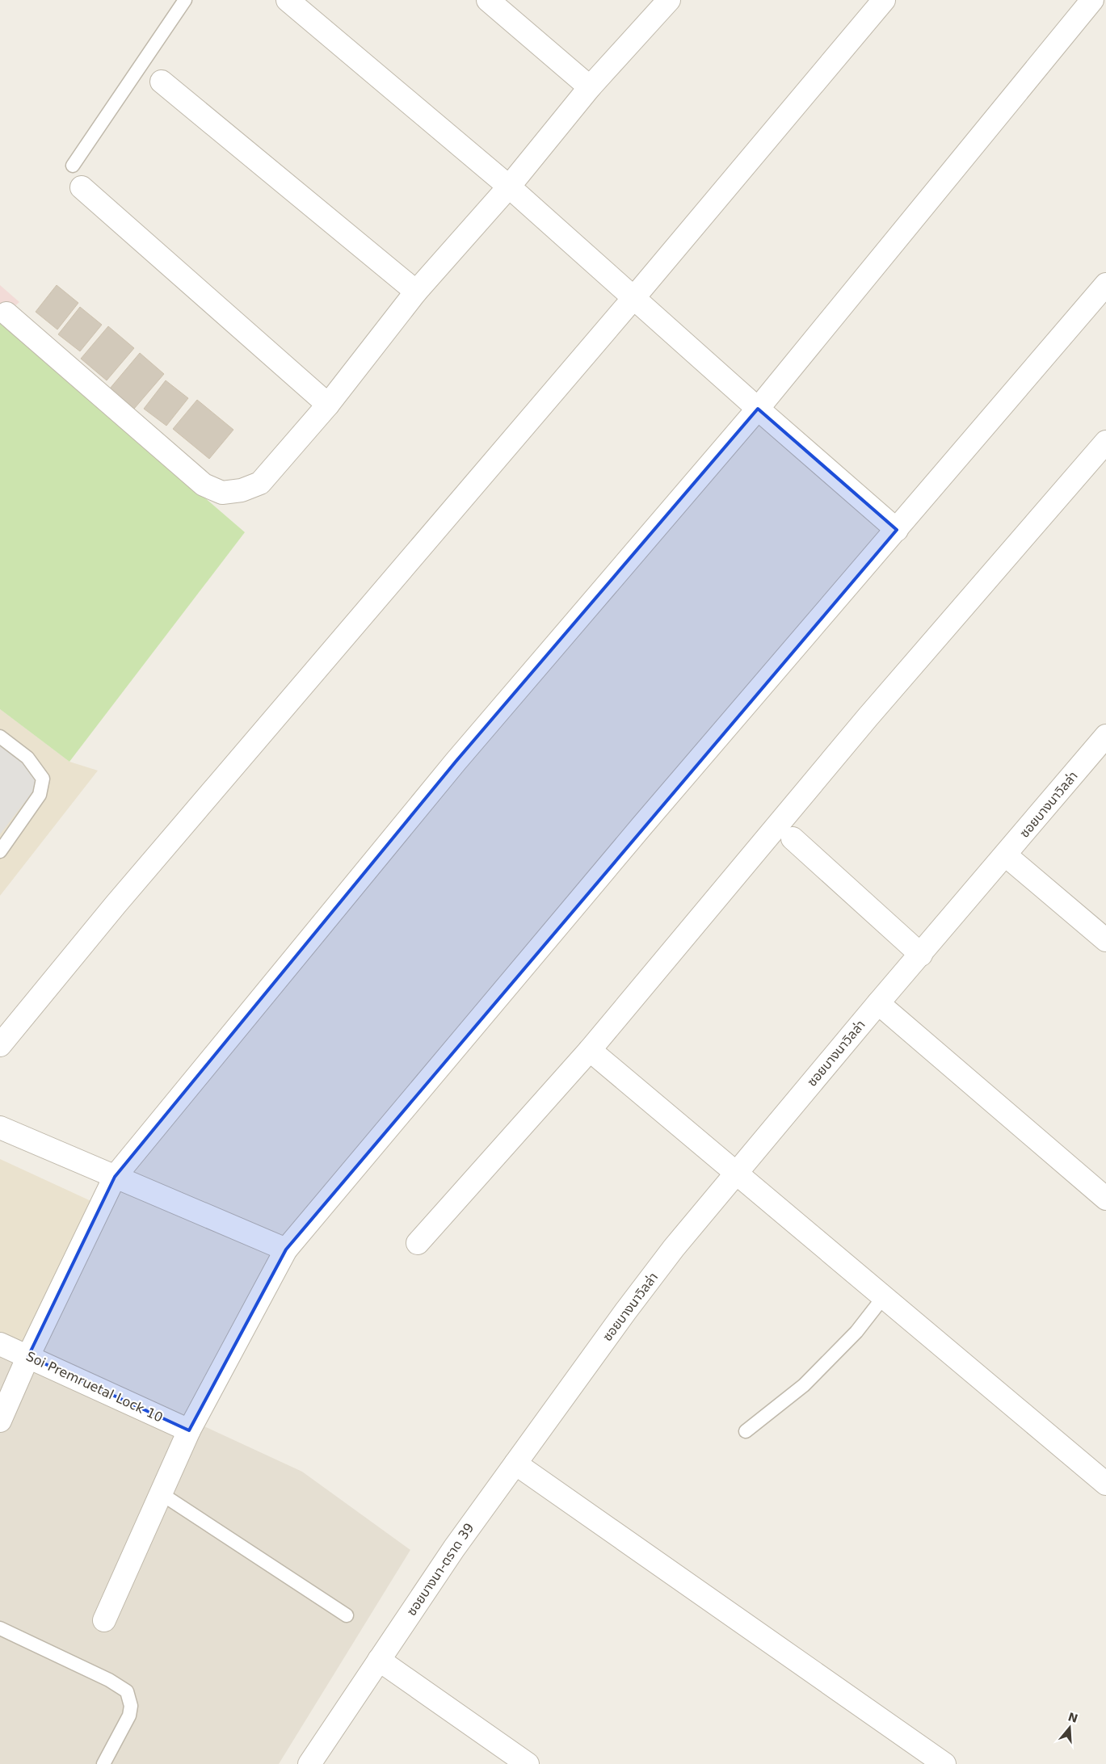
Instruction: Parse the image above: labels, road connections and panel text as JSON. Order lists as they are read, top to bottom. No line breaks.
{"streets":{"street":["ซอยบางนาวิลล่า","Soi Premruetal Lock 10","ซอยบางนา-ตราด 39"]},"crossings":[["ซอยบางนาวิลล่า","ซอยบางนา-ตราด 39"]],"north":"top"}
